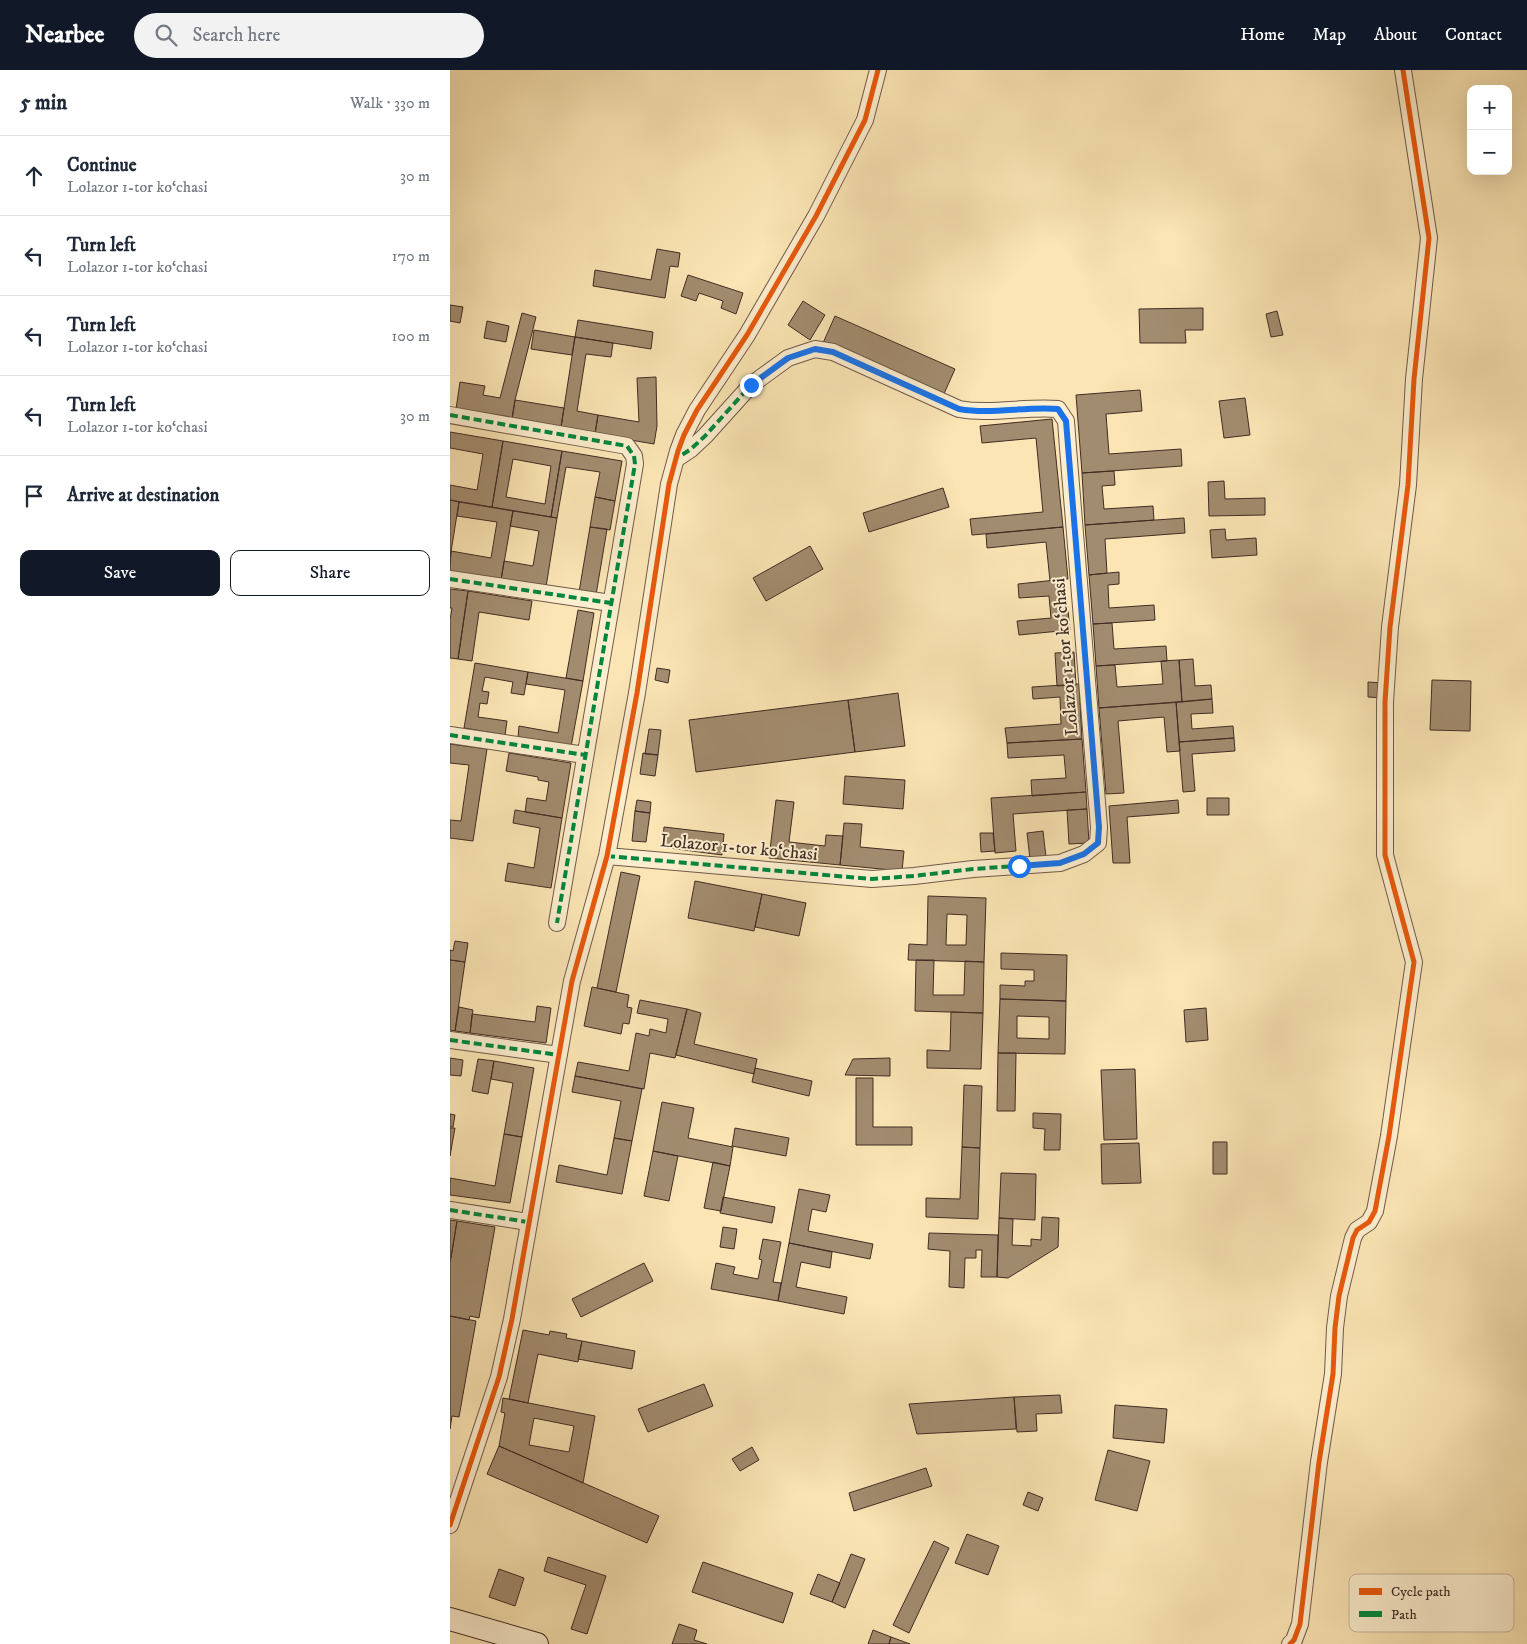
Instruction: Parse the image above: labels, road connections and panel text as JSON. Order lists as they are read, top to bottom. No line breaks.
{"streets":{"street":["Lolazor 1-tor ko‘chasi"]},"legend":["Cycle path","Path"],"page":{"header":"Nearbee","search":"Search here","nav":["Home","Map","About","Contact"],"heading":["5 min","Walk · 330 m"],"map_buttons":["+","−"],"list":[["Continue","Lolazor 1-tor ko‘chasi","30 m"],["Turn left","Lolazor 1-tor ko‘chasi","170 m"],["Turn left","Lolazor 1-tor ko‘chasi","100 m"],["Turn left","Lolazor 1-tor ko‘chasi","30 m"],"Arrive at destination"],"buttons":["Save","Share"]}}
